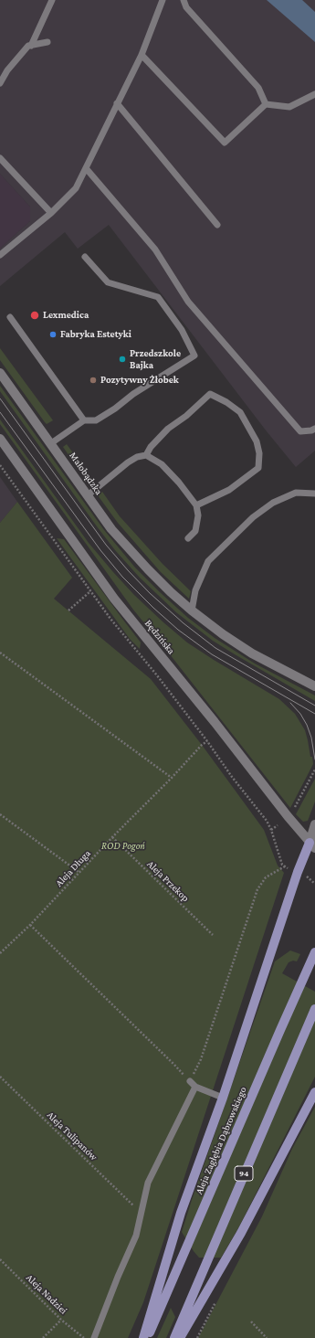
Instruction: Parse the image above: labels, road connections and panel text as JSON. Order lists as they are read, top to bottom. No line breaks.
{"streets":{"main road":["Aleja Zagłębia Dąbrowskiego","94"],"street":["Małobądzka","Będzińska"],"path":["Aleja Długa","Aleja Przekop","Aleja Tulipanów","Aleja Nadziei"]},"crossings":[["Aleja Długa","Aleja Przekop"]],"parks":["ROD Pogoń"],"places":["Lexmedica","Fabryka Estetyki","Przedszkole Bajka","Pozytywny Żłobek"]}
